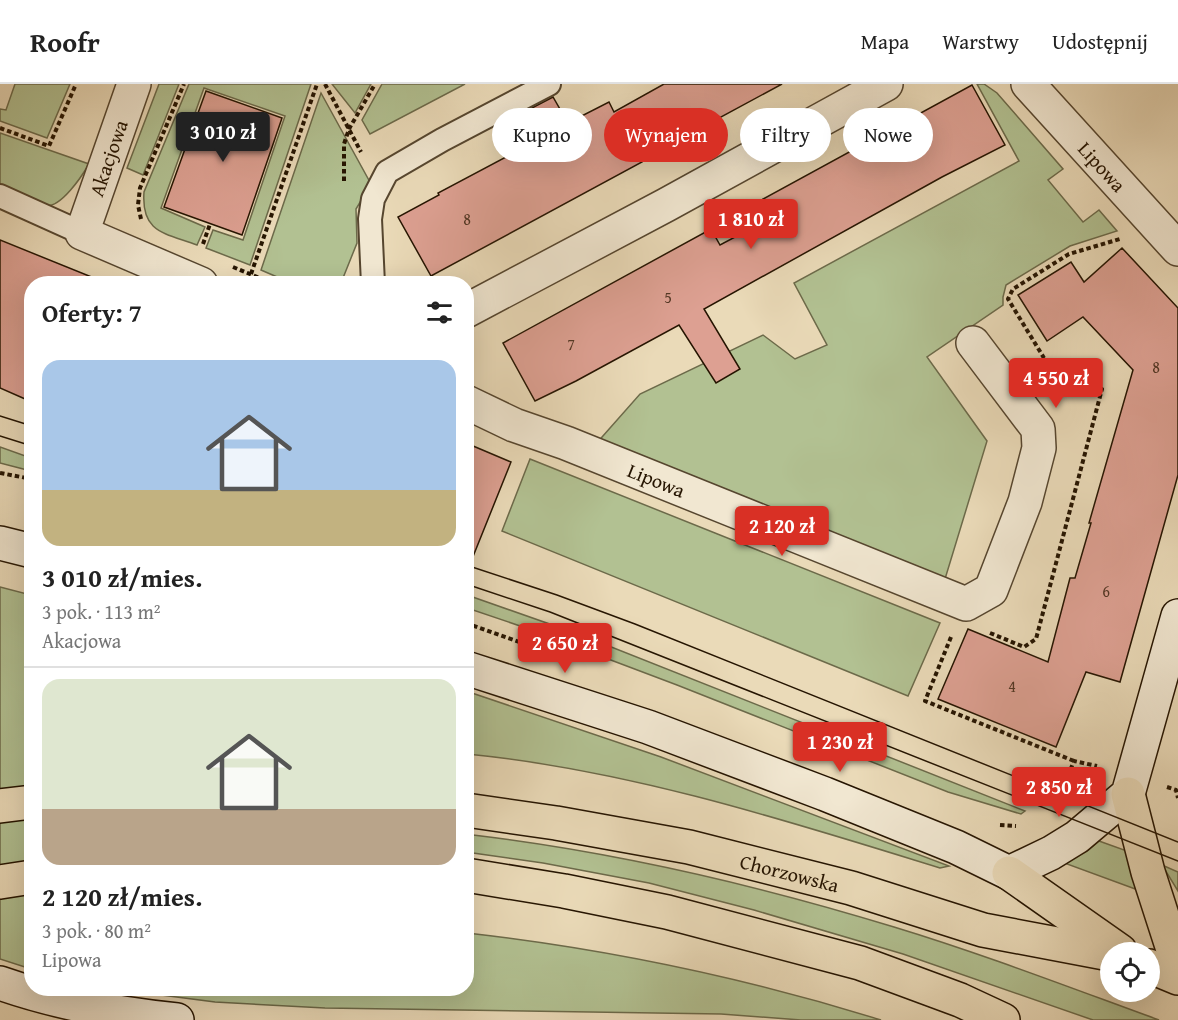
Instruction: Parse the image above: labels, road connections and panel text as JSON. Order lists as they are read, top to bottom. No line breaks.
{"streets":{"main road":["Chorzowska"],"street":["Akacjowa","Lipowa"]},"house_numbers":["8","5","7","8","6","4"],"page":{"header":"Roofr","nav":["Mapa","Warstwy","Udostępnij"],"chip":["Kupno","Wynajem","Filtry","Nowe"],"price":["3 010 zł","1 810 zł","4 550 zł","2 120 zł","2 650 zł","1 230 zł","2 850 zł"],"heading":"Oferty: 7","list":[{"name":"3 010 zł/mies.","note":"3 pok. · 113 m² · Akacjowa"},{"name":"2 120 zł/mies.","note":"3 pok. · 80 m² · Lipowa"}]}}
